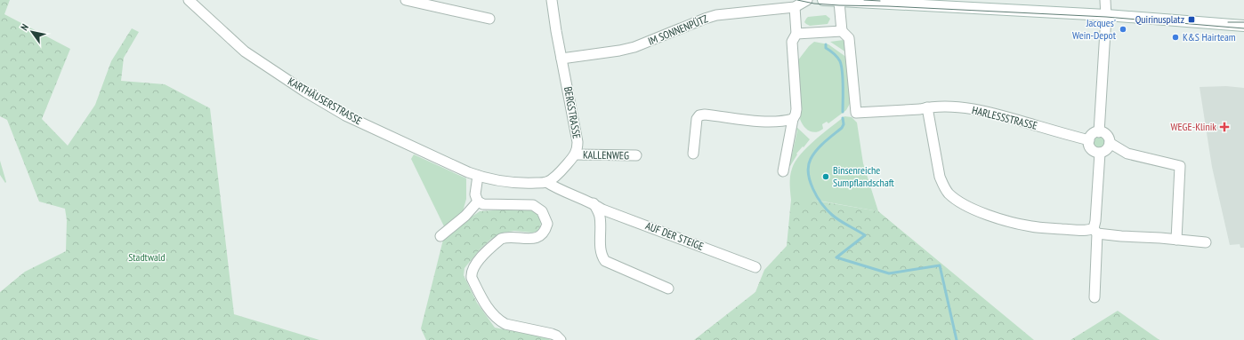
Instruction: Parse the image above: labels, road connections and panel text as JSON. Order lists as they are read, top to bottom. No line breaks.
{"streets":{"street":["IM SONNENPÜTZ","KARTHÄUSERSTRASSE","BERGSTRASSE","HARLESSSTRASSE","KALLENWEG","AUF DER STEIGE"]},"crossings":[["IM SONNENPÜTZ","BERGSTRASSE"],["BERGSTRASSE","KALLENWEG"],["BERGSTRASSE","AUF DER STEIGE"]],"parks":["Stadtwald"],"places":{"transit":["Quirinusplatz"],"other":["Jacques' Wein-Depot","K&S Hairteam","Binsenreiche Sumpflandschaft"],"health":["WEGE-Klinik"]},"north":"top left"}
